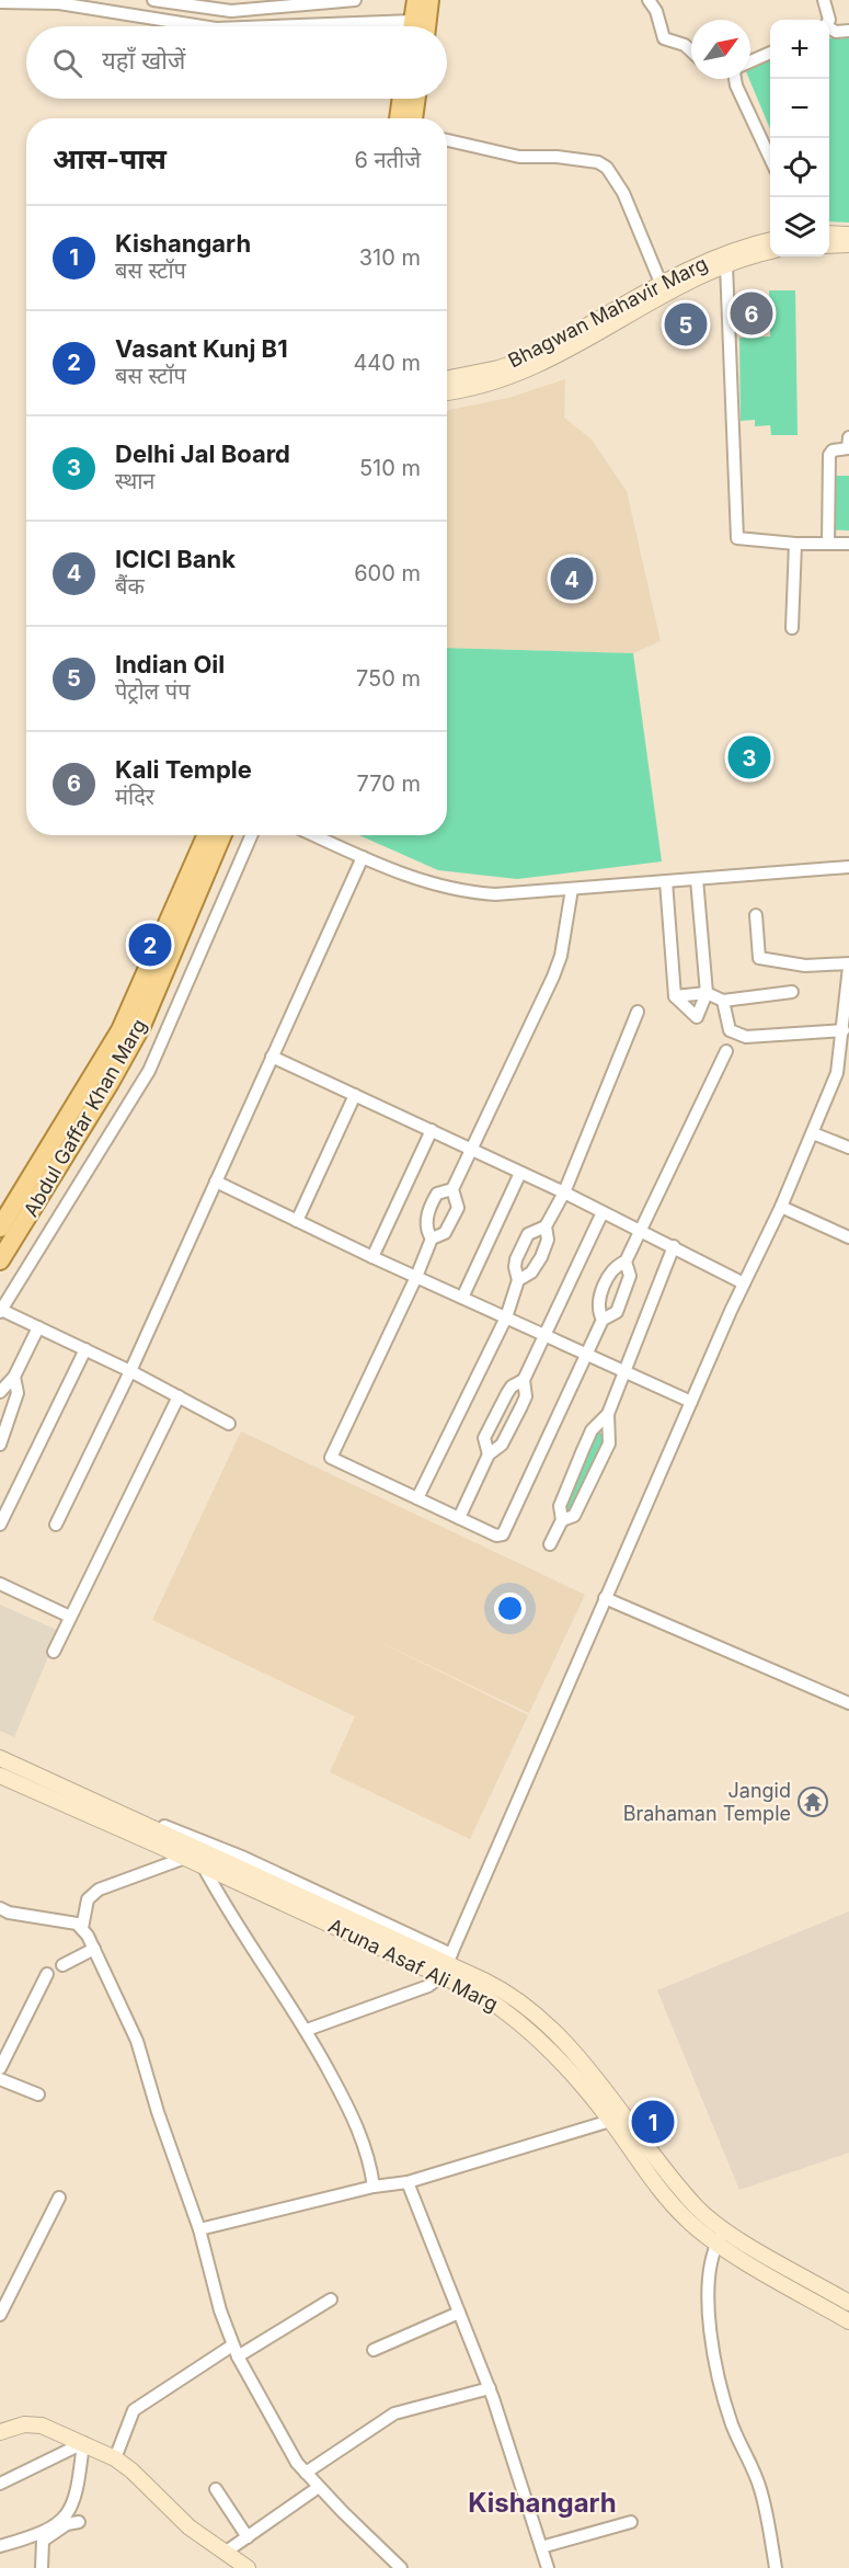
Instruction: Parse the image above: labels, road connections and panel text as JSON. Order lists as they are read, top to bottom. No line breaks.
{"streets":{"main road":["Bhagwan Mahavir Marg","Abdul Gaffar Khan Marg","Aruna Asaf Ali Marg"]},"districts":["Kishangarh"],"places":{"temple":["Jangid Brahaman Temple"]},"north":"top right","page":{"map_buttons":["+","−"],"search":"यहाँ खोजें","heading":["आस-पास","6 नतीजे"],"list":[{"mark":"1","name":"Kishangarh","note":"बस स्टॉप","value":"310 m"},{"mark":"2","name":"Vasant Kunj B1","note":"बस स्टॉप","value":"440 m"},{"mark":"3","name":"Delhi Jal Board","note":"स्थान","value":"510 m"},{"mark":"4","name":"ICICI Bank","note":"बैंक","value":"600 m"},{"mark":"5","name":"Indian Oil","note":"पेट्रोल पंप","value":"750 m"},{"mark":"6","name":"Kali Temple","note":"मंदिर","value":"770 m"}],"pins":["6","5","4","3","2","1"]}}
